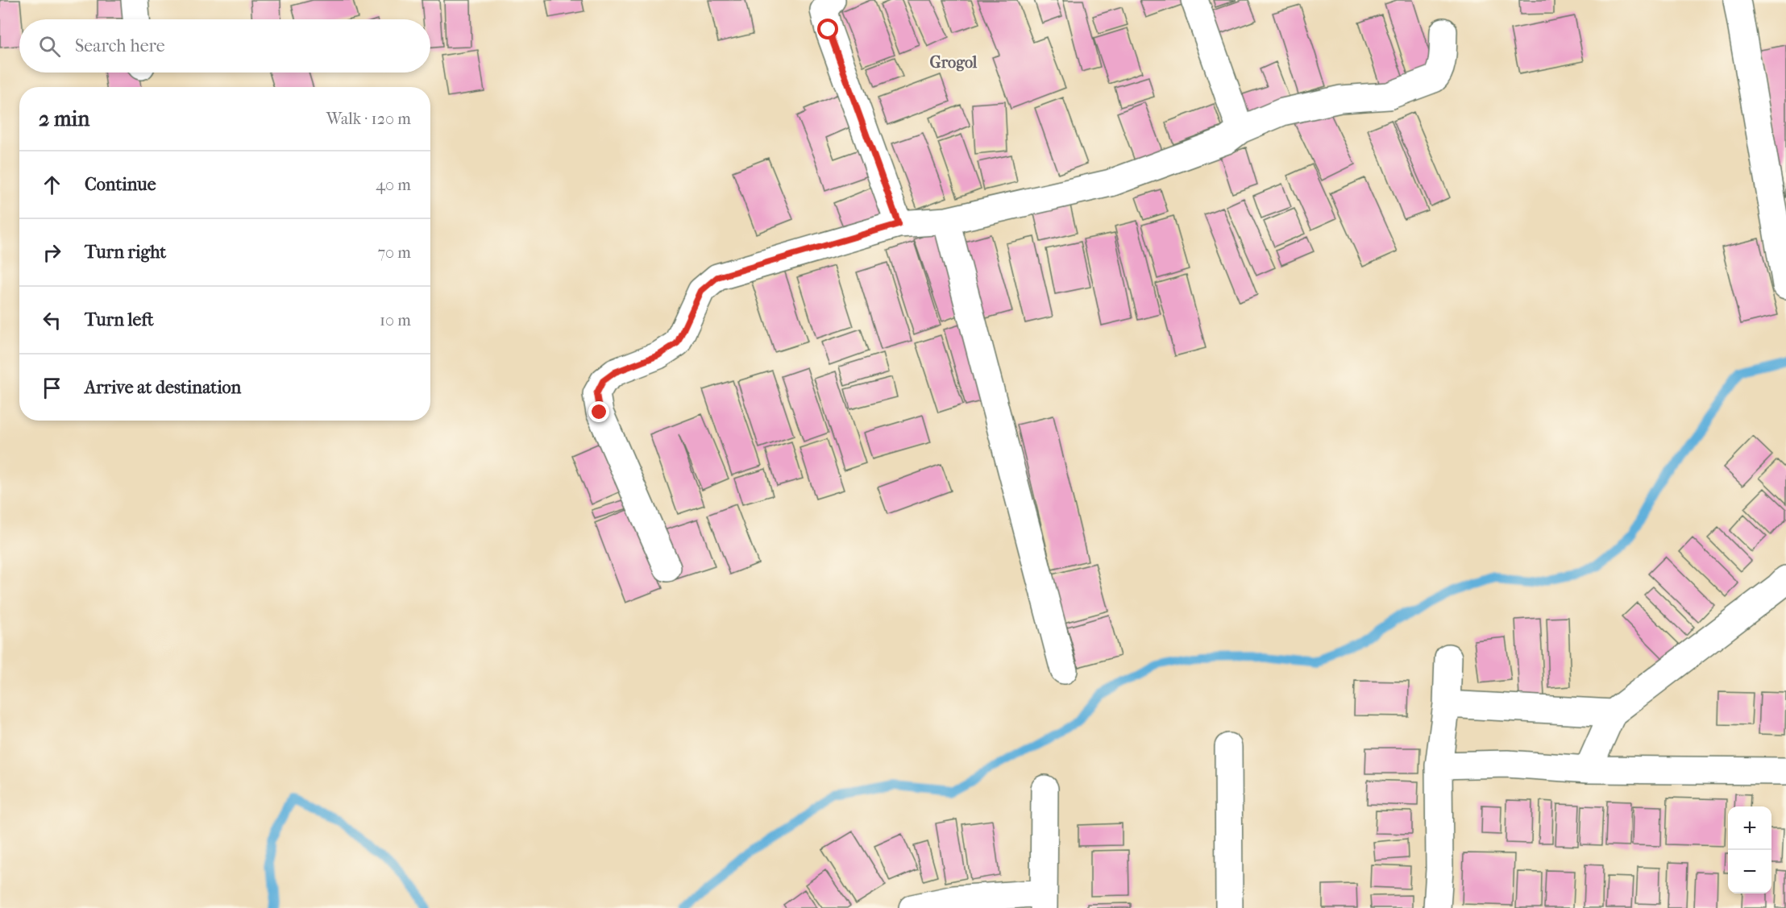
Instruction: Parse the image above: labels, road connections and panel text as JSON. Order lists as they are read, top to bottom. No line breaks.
{"districts":["Grogol"],"page":{"search":"Search here","heading":["2 min","Walk · 120 m"],"list":[["Continue","40 m"],["Turn right","70 m"],["Turn left","10 m"],"Arrive at destination"],"map_buttons":["+","−"]}}
